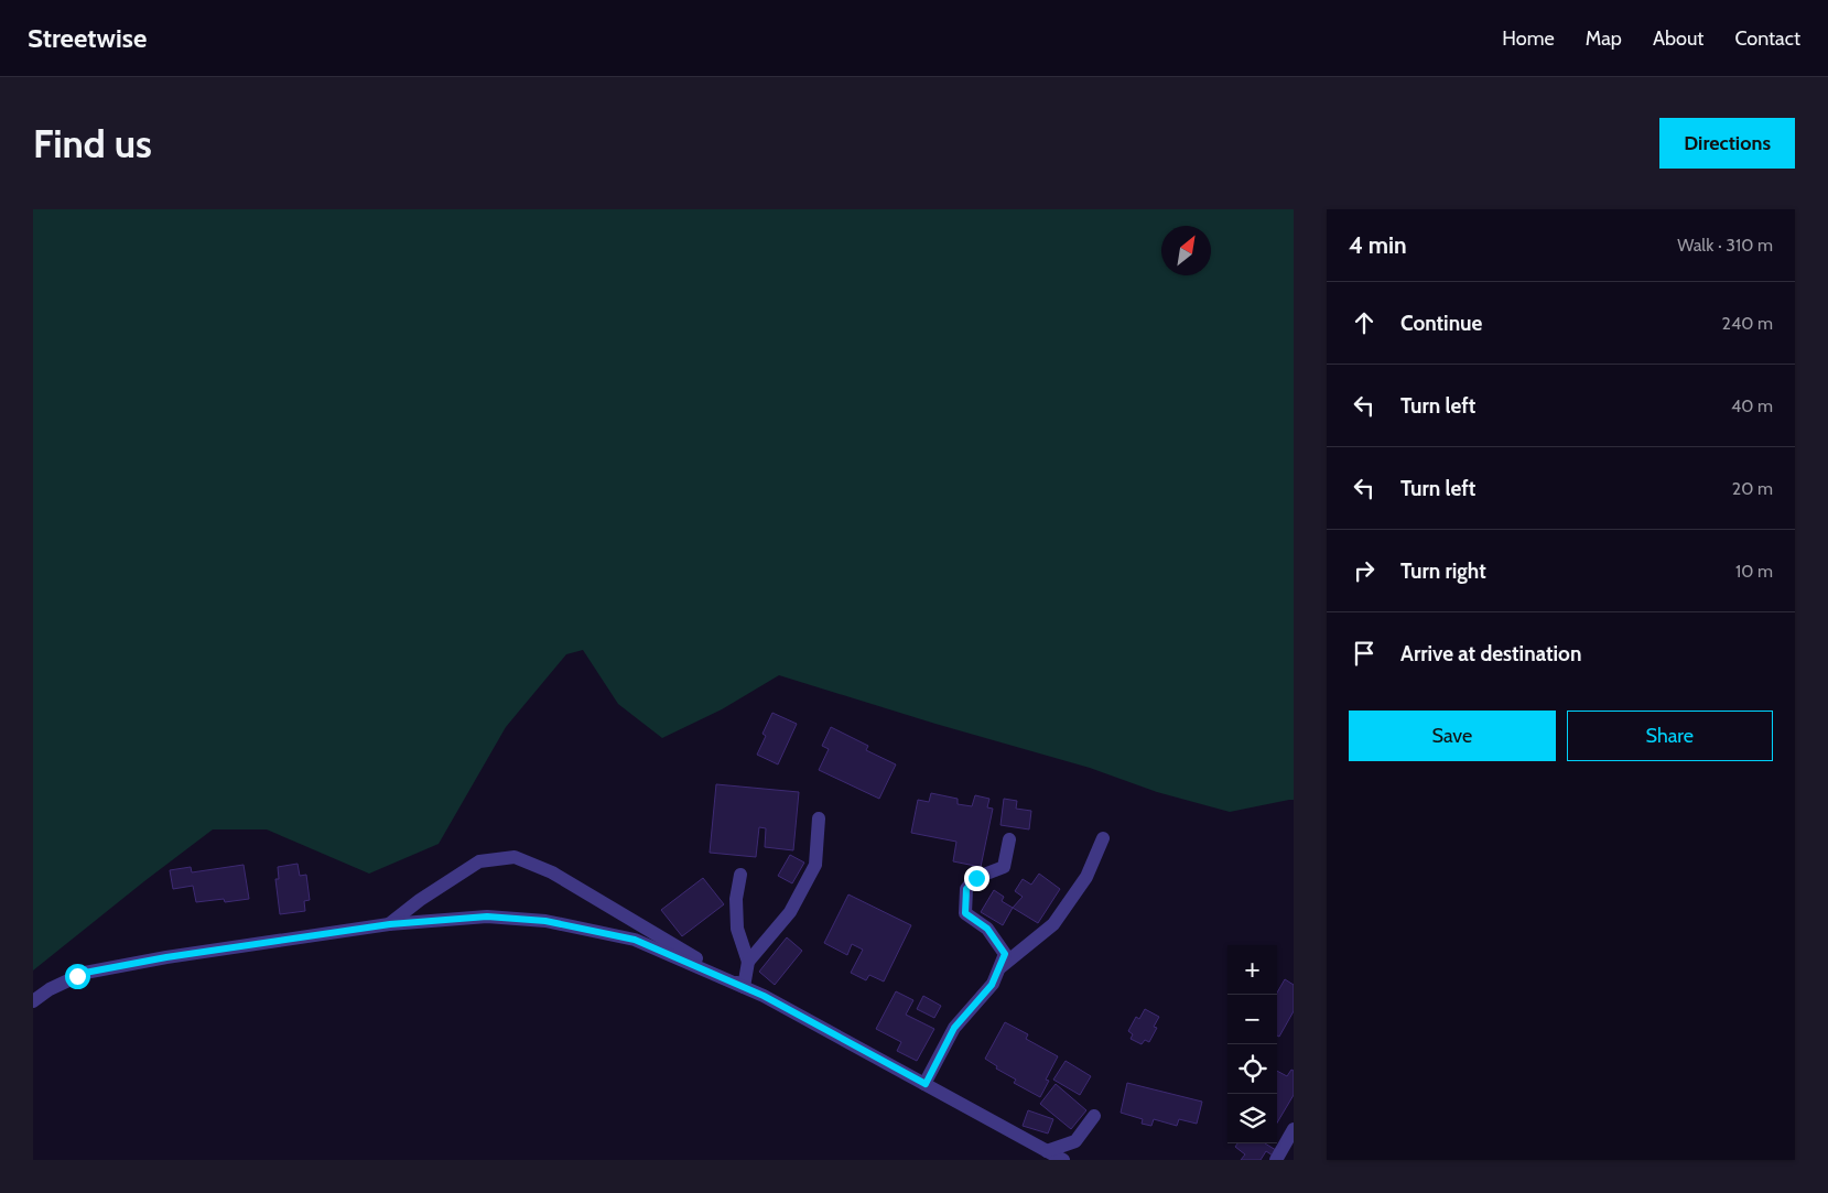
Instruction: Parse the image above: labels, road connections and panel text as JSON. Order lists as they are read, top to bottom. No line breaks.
{"north":"top right","page":{"header":"Streetwise","nav":["Home","Map","About","Contact"],"buttons":["Directions",["Save","Share"]],"title":"Find us","heading":["4 min","Walk · 310 m"],"list":[["Continue","240 m"],["Turn left","40 m"],["Turn left","20 m"],["Turn right","10 m"],"Arrive at destination"],"map_buttons":["+","−"]}}
